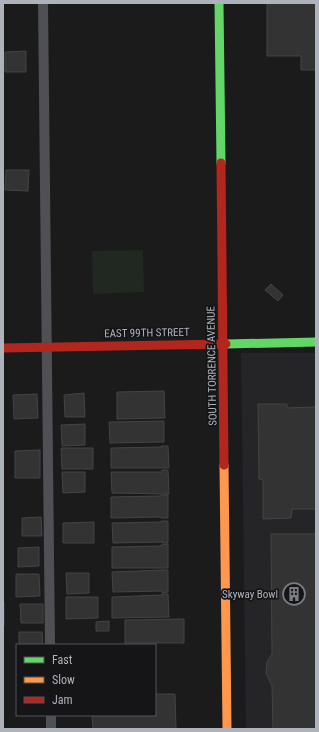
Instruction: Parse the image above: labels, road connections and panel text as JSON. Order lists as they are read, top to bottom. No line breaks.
{"streets":{"main road":["EAST 99TH STREET","SOUTH TORRENCE AVENUE"]},"crossings":[["EAST 99TH STREET","SOUTH TORRENCE AVENUE"]],"places":{"building":["Skyway Bowl"]},"legend":["Fast","Slow","Jam"]}
